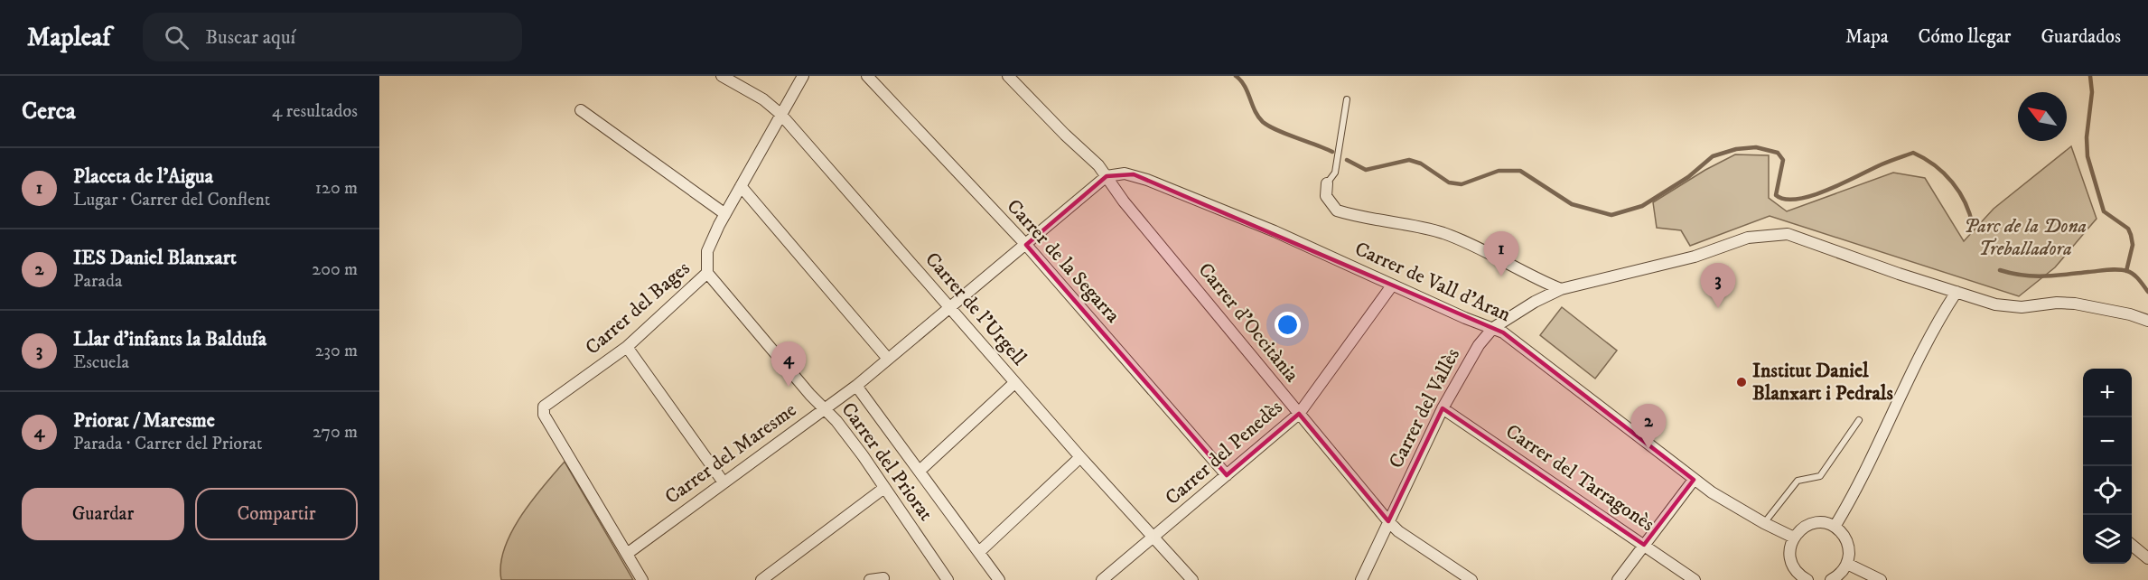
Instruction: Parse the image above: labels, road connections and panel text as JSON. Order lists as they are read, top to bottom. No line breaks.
{"streets":{"street":["Carrer de la Segarra","Carrer de Vall d'Aran","Carrer del Bages","Carrer de l'Urgell","Carrer d'Occitània","Carrer del Vallès","Carrer del Penedès","Carrer del Maresme","Carrer del Priorat","Carrer del Tarragonès"]},"crossings":[["Carrer de la Segarra","Carrer del Penedès"],["Carrer de la Segarra","Carrer del Maresme"],["Carrer de Vall d'Aran","Carrer d'Occitània"],["Carrer de Vall d'Aran","Carrer del Vallès"],["Carrer de Vall d'Aran","Carrer del Penedès"],["Carrer de Vall d'Aran","Carrer del Maresme"],["Carrer del Bages","Carrer de l'Urgell"],["Carrer del Bages","Carrer del Maresme"],["Carrer del Bages","Carrer del Priorat"],["Carrer de l'Urgell","Carrer del Penedès"],["Carrer de l'Urgell","Carrer del Maresme"],["Carrer d'Occitània","Carrer del Vallès"],["Carrer d'Occitània","Carrer del Penedès"],["Carrer d'Occitània","Carrer del Maresme"],["Carrer del Vallès","Carrer del Tarragonès"],["Carrer del Maresme","Carrer del Priorat"]],"parks":["Parc de la Dona Treballadora"],"places":["Institut Daniel Blanxart i Pedrals"],"north":"top left","page":{"header":"Mapleaf","search":"Buscar aquí","nav":["Mapa","Cómo llegar","Guardados"],"heading":["Cerca","4 resultados"],"list":[{"mark":"1","name":"Placeta de l'Aigua","note":"Lugar · Carrer del Conflent","value":"120 m"},{"mark":"2","name":"IES Daniel Blanxart","note":"Parada","value":"200 m"},{"mark":"3","name":"Llar d'infants la Baldufa","note":"Escuela","value":"230 m"},{"mark":"4","name":"Priorat / Maresme","note":"Parada · Carrer del Priorat","value":"270 m"}],"pins":["1","3","4","2"],"map_buttons":["+","−"],"buttons":["Guardar","Compartir"]}}
